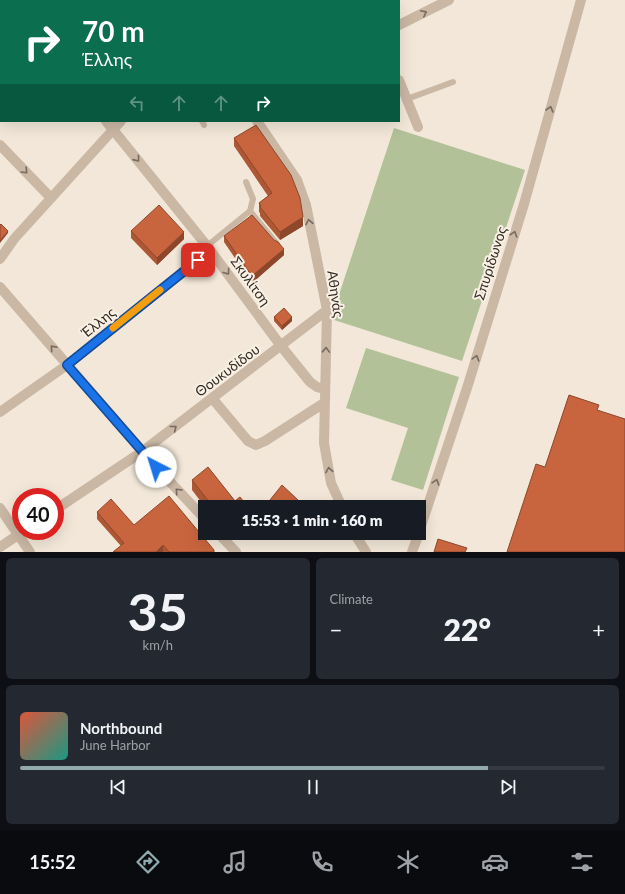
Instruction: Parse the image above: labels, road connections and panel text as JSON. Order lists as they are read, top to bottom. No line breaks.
{"streets":{"street":["Σπυρίδωνος","Σκυλίτση","Αθηνάς","Έλλης","Θουκυδίδου"]},"crossings":[["Σκυλίτση","Αθηνάς"],["Σκυλίτση","Έλλης"],["Σκυλίτση","Θουκυδίδου"],["Αθηνάς","Θουκυδίδου"]],"one_way":["Σπυρίδωνος","Σκυλίτση","Αθηνάς"],"page":{"turn":["70 m","Έλλης"],"limit":"40","trip":"15:53 · 1 min · 160 m","tile":[["35","km/h"],"Climate"],"heat":["−","22°","+"],"song":["Northbound","June Harbor"],"tabs":"15:52"}}
